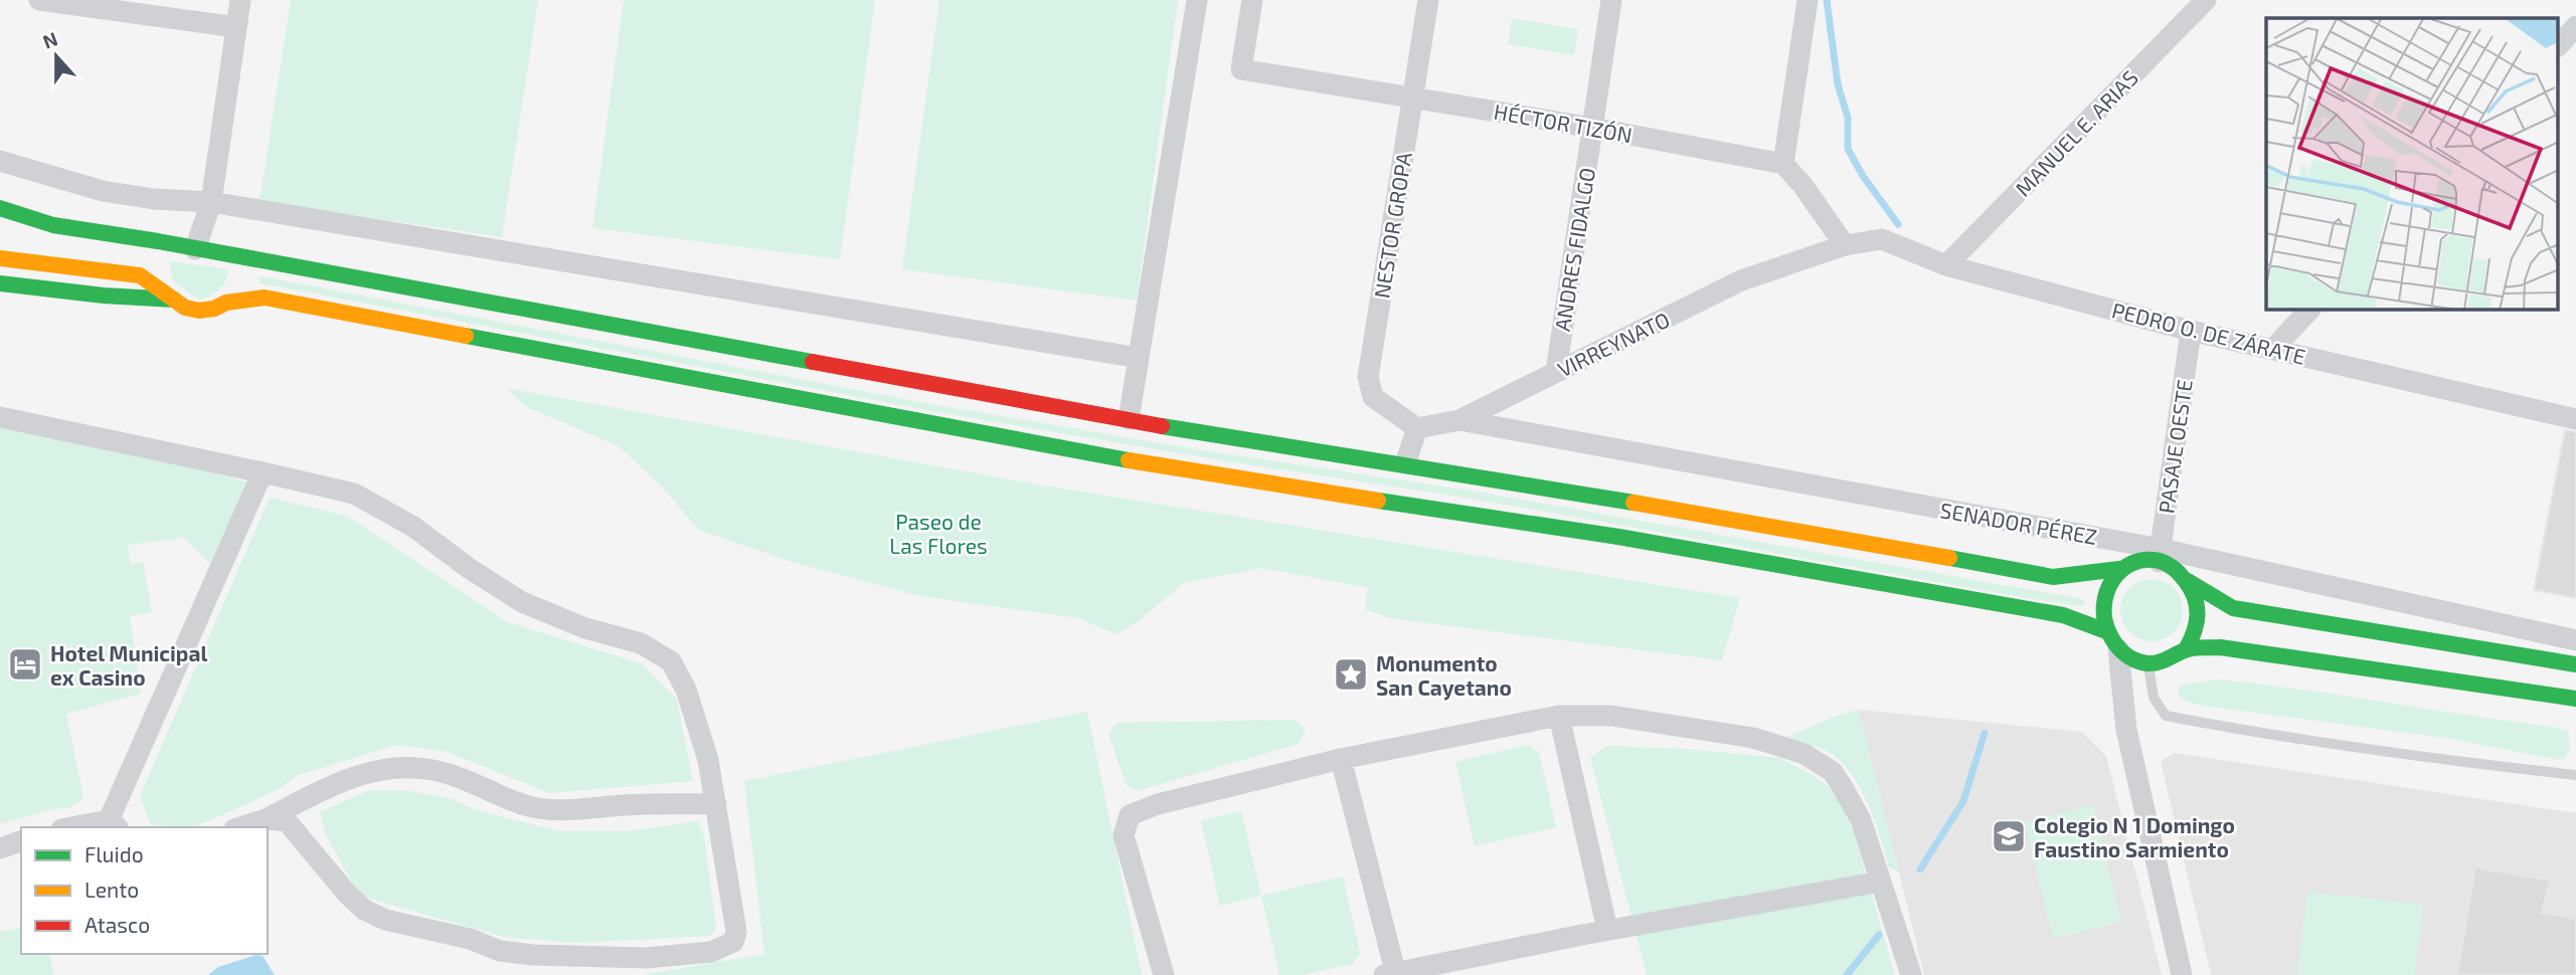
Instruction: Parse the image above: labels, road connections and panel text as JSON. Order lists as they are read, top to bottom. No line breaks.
{"streets":{"street":["HÉCTOR TIZÓN","MANUEL E. ARIAS","NESTOR GROPA","ANDRES FIDALGO","PEDRO O. DE ZÁRATE","VIRREYNATO","PASAJE OESTE","SENADOR PÉREZ"]},"crossings":[["HÉCTOR TIZÓN","NESTOR GROPA"],["HÉCTOR TIZÓN","ANDRES FIDALGO"],["MANUEL E. ARIAS","PEDRO O. DE ZÁRATE"],["NESTOR GROPA","VIRREYNATO"],["ANDRES FIDALGO","VIRREYNATO"],["PEDRO O. DE ZÁRATE","VIRREYNATO"],["PEDRO O. DE ZÁRATE","PASAJE OESTE"],["VIRREYNATO","SENADOR PÉREZ"],["PASAJE OESTE","SENADOR PÉREZ"]],"parks":["Paseo de Las Flores"],"places":{"hotel":["Hotel Municipal ex Casino"],"place":["Monumento San Cayetano"],"school or university":["Colegio N 1 Domingo Faustino Sarmiento"]},"legend":["Fluido","Lento","Atasco"],"north":"top"}
